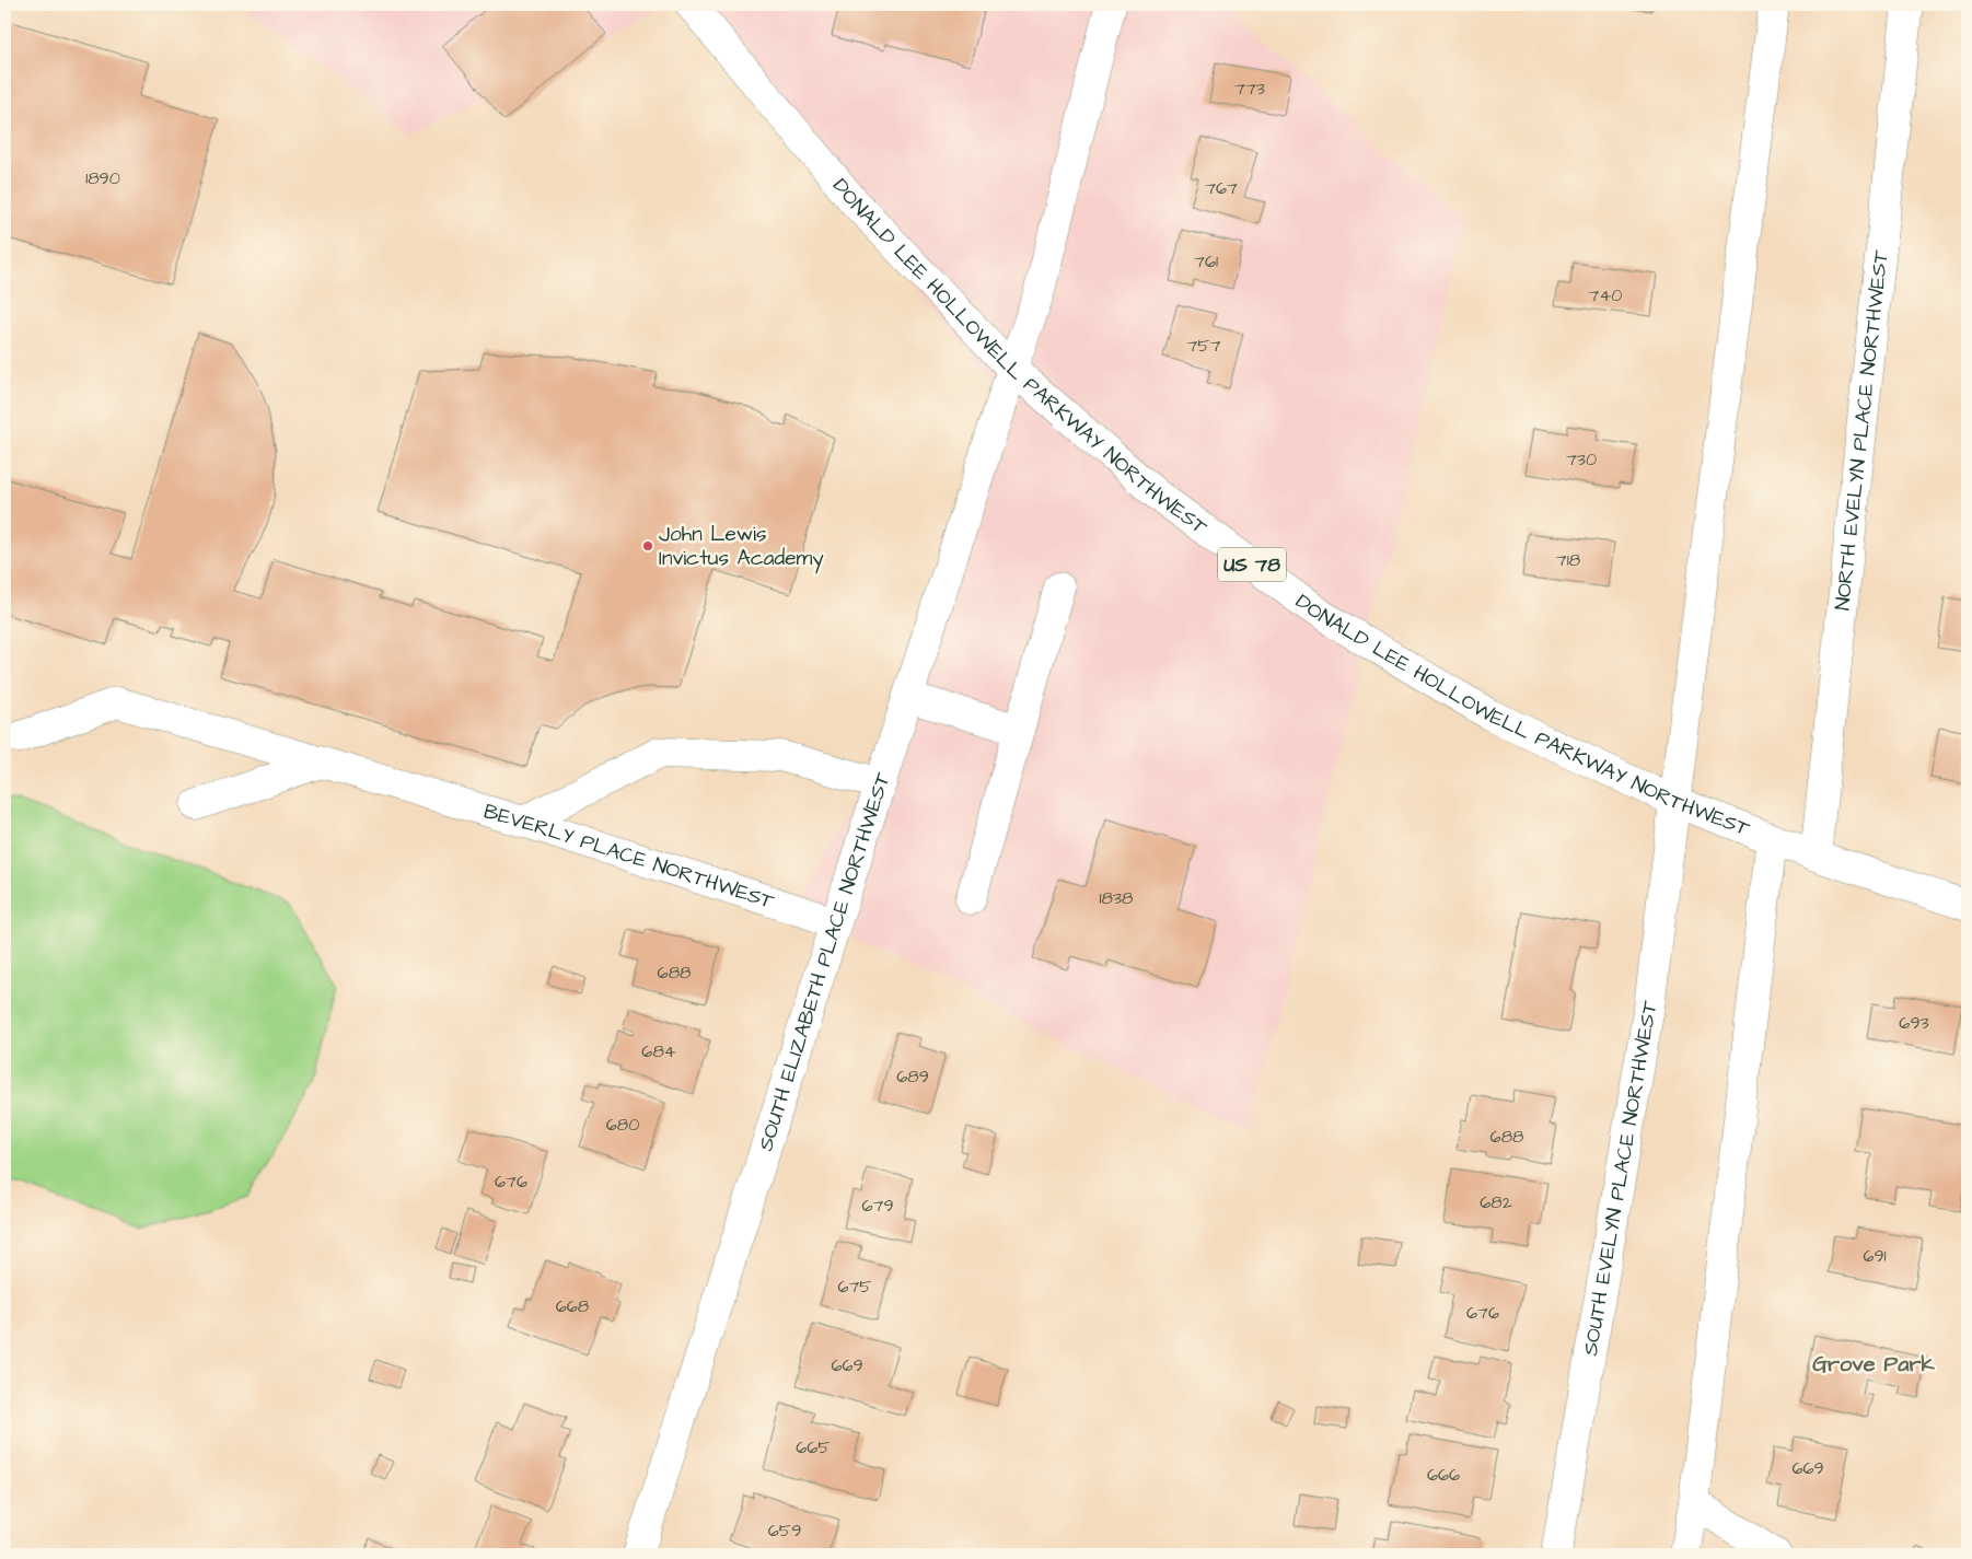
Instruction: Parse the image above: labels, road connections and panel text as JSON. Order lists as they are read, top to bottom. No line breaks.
{"streets":{"street":["DONALD LEE HOLLOWELL PARKWAY NORTHWEST","NORTH EVELYN PLACE NORTHWEST","US 78","BEVERLY PLACE NORTHWEST","SOUTH ELIZABETH PLACE NORTHWEST","SOUTH EVELYN PLACE NORTHWEST"]},"crossings":[["DONALD LEE HOLLOWELL PARKWAY NORTHWEST","NORTH EVELYN PLACE NORTHWEST"],["DONALD LEE HOLLOWELL PARKWAY NORTHWEST","SOUTH ELIZABETH PLACE NORTHWEST"],["DONALD LEE HOLLOWELL PARKWAY NORTHWEST","SOUTH EVELYN PLACE NORTHWEST"],["BEVERLY PLACE NORTHWEST","SOUTH ELIZABETH PLACE NORTHWEST"]],"districts":["Grove Park"],"places":["John Lewis Invictus Academy"],"house_numbers":["773","1890","767","761","740","757","730","718","1838","688","693","684","689","680","688","676","682","679","691","675","668","676","669","665","669","666","659"]}
